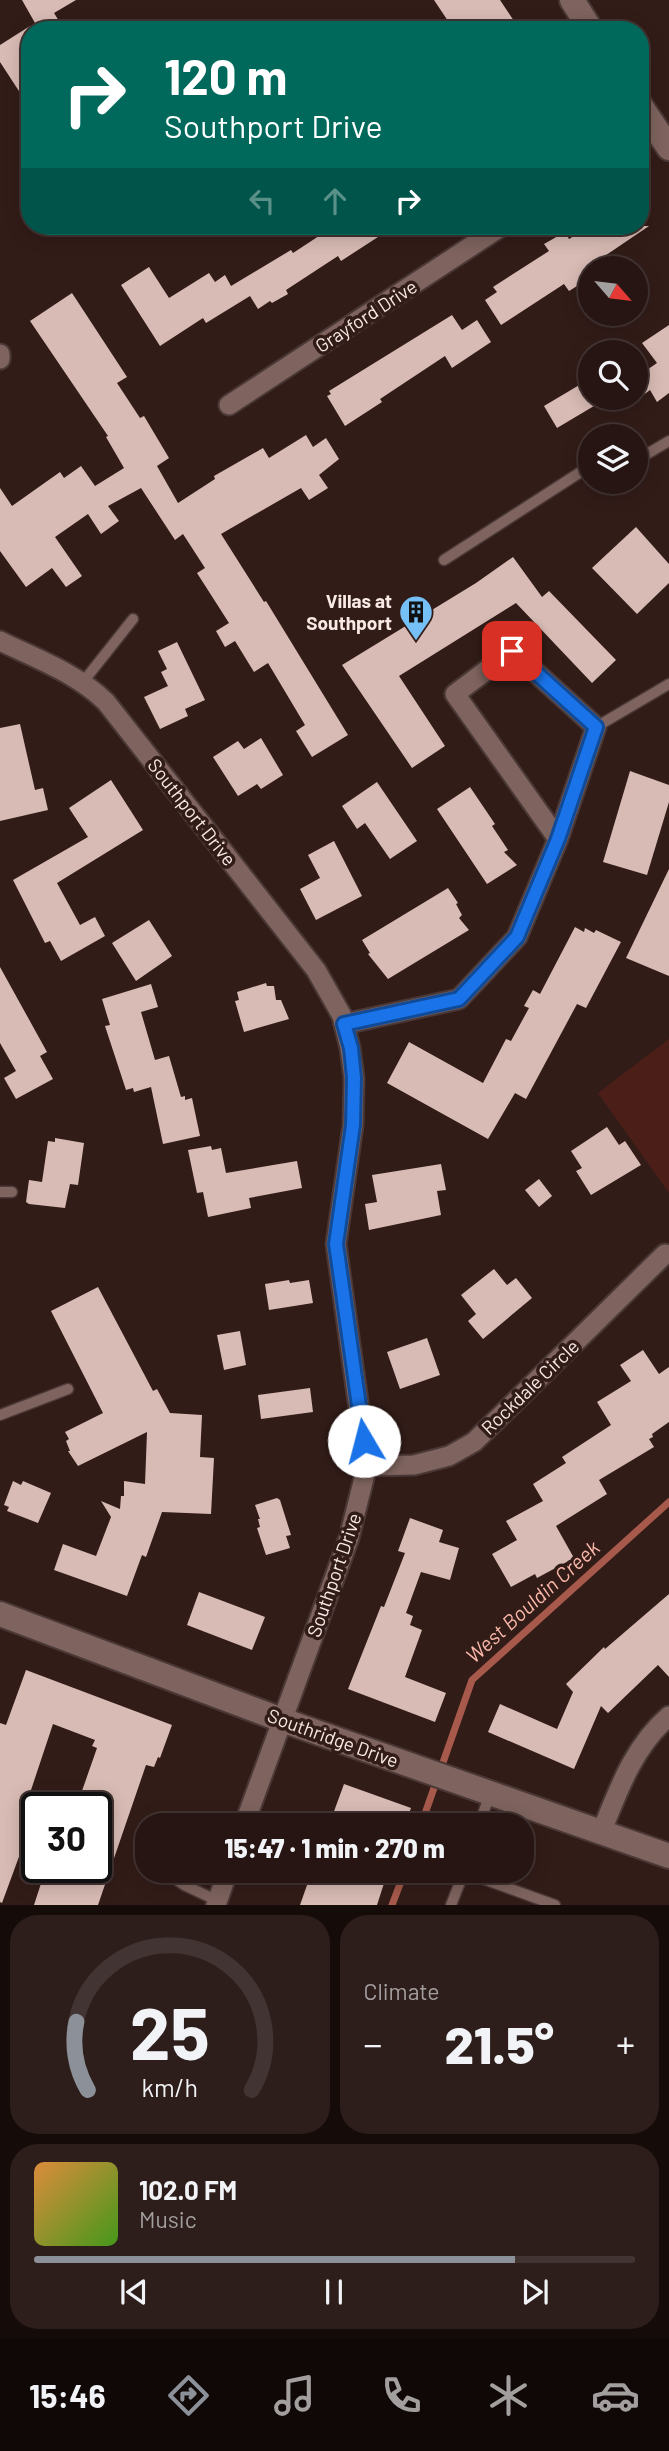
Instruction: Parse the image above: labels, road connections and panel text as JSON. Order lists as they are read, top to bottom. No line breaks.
{"streets":{"street":["Grayford Drive","Southport Drive","Rockdale Circle","Southridge Drive"]},"crossings":[["Southport Drive","Rockdale Circle"],["Southport Drive","Southridge Drive"]],"water":["West Bouldin Creek"],"places":{"building":["Villas at Southport"]},"north":"bottom right","page":{"turn":["120 m","Southport Drive"],"limit":"30","trip":"15:47 · 1 min · 270 m","tile":"Climate","heat":["−","21.5°","+"],"song":["102.0 FM","Music"],"tabs":"15:46","gauge":["25","km/h"]}}
